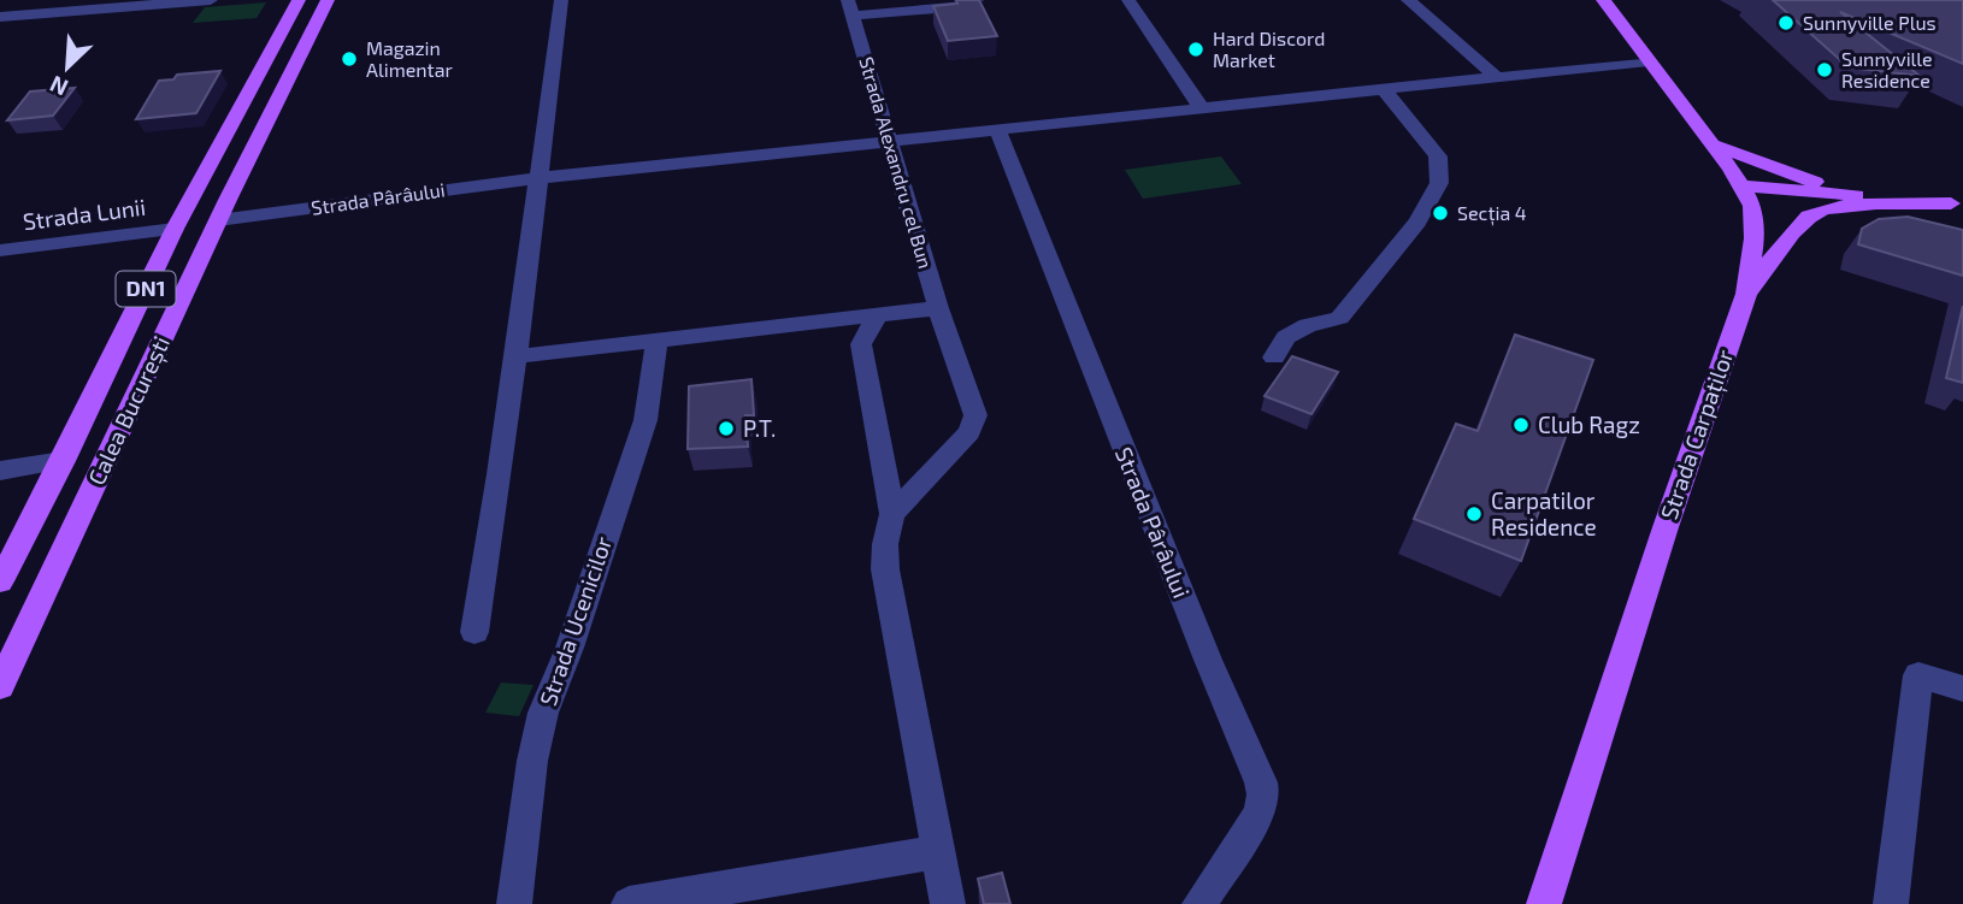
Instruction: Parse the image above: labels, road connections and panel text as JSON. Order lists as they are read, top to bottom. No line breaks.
{"streets":{"main road":["DN1","Calea București","Strada Carpaților"],"street":["Strada Alexandru cel Bun","Strada Pârâului","Strada Lunii","Strada Ucenicilor"]},"crossings":[["Strada Alexandru cel Bun","Strada Pârâului"],["Strada Pârâului","Calea București"],["Strada Pârâului","Strada Carpaților"],["Strada Lunii","Calea București"]],"places":["Sunnyville Plus","Hard Discord Market","Magazin Alimentar","Sunnyville Residence","Secția 4","Club Ragz","P.T.","Carpatilor Residence"],"north":"bottom left"}
